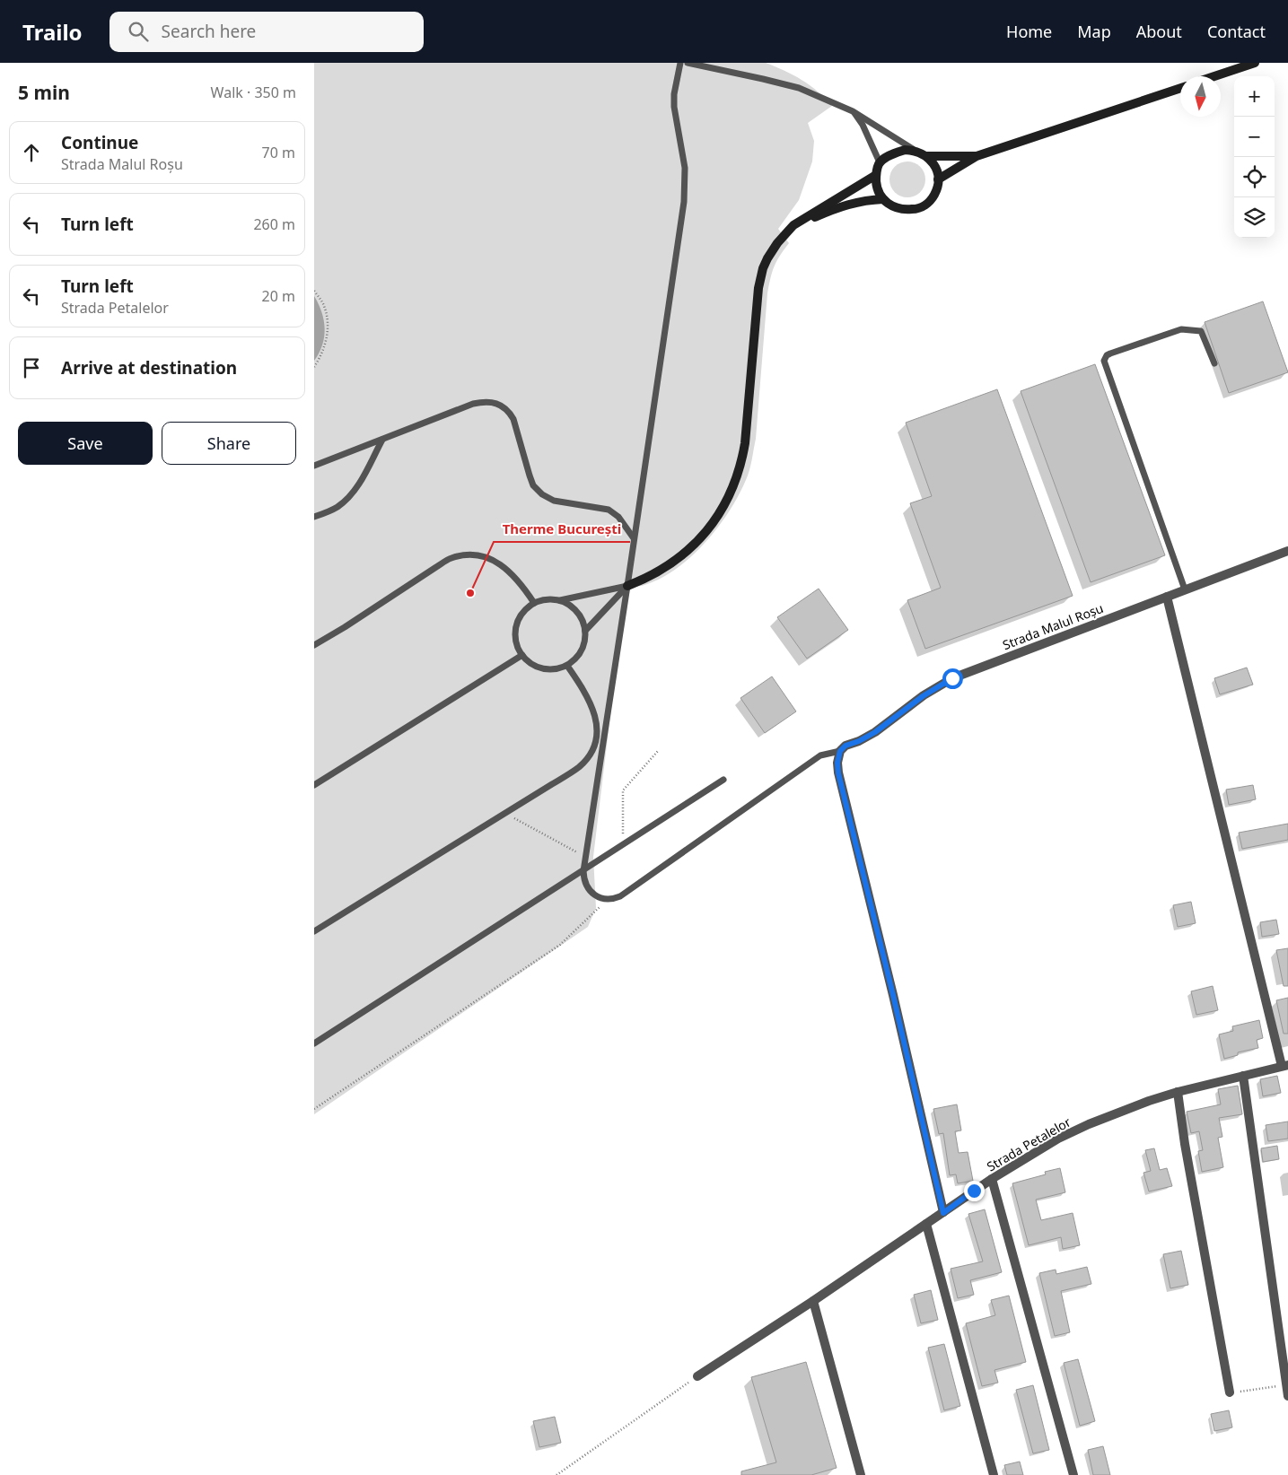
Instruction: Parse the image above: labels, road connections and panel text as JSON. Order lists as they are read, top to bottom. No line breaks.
{"streets":{"street":["Strada Malul Roșu","Strada Petalelor"]},"places":["Therme București"],"north":"bottom","page":{"header":"Trailo","search":"Search here","nav":["Home","Map","About","Contact"],"heading":["5 min","Walk · 350 m"],"map_buttons":["+","−"],"list":[["Continue","Strada Malul Roșu","70 m"],["Turn left","260 m"],["Turn left","Strada Petalelor","20 m"],"Arrive at destination"],"buttons":["Save","Share"]}}
